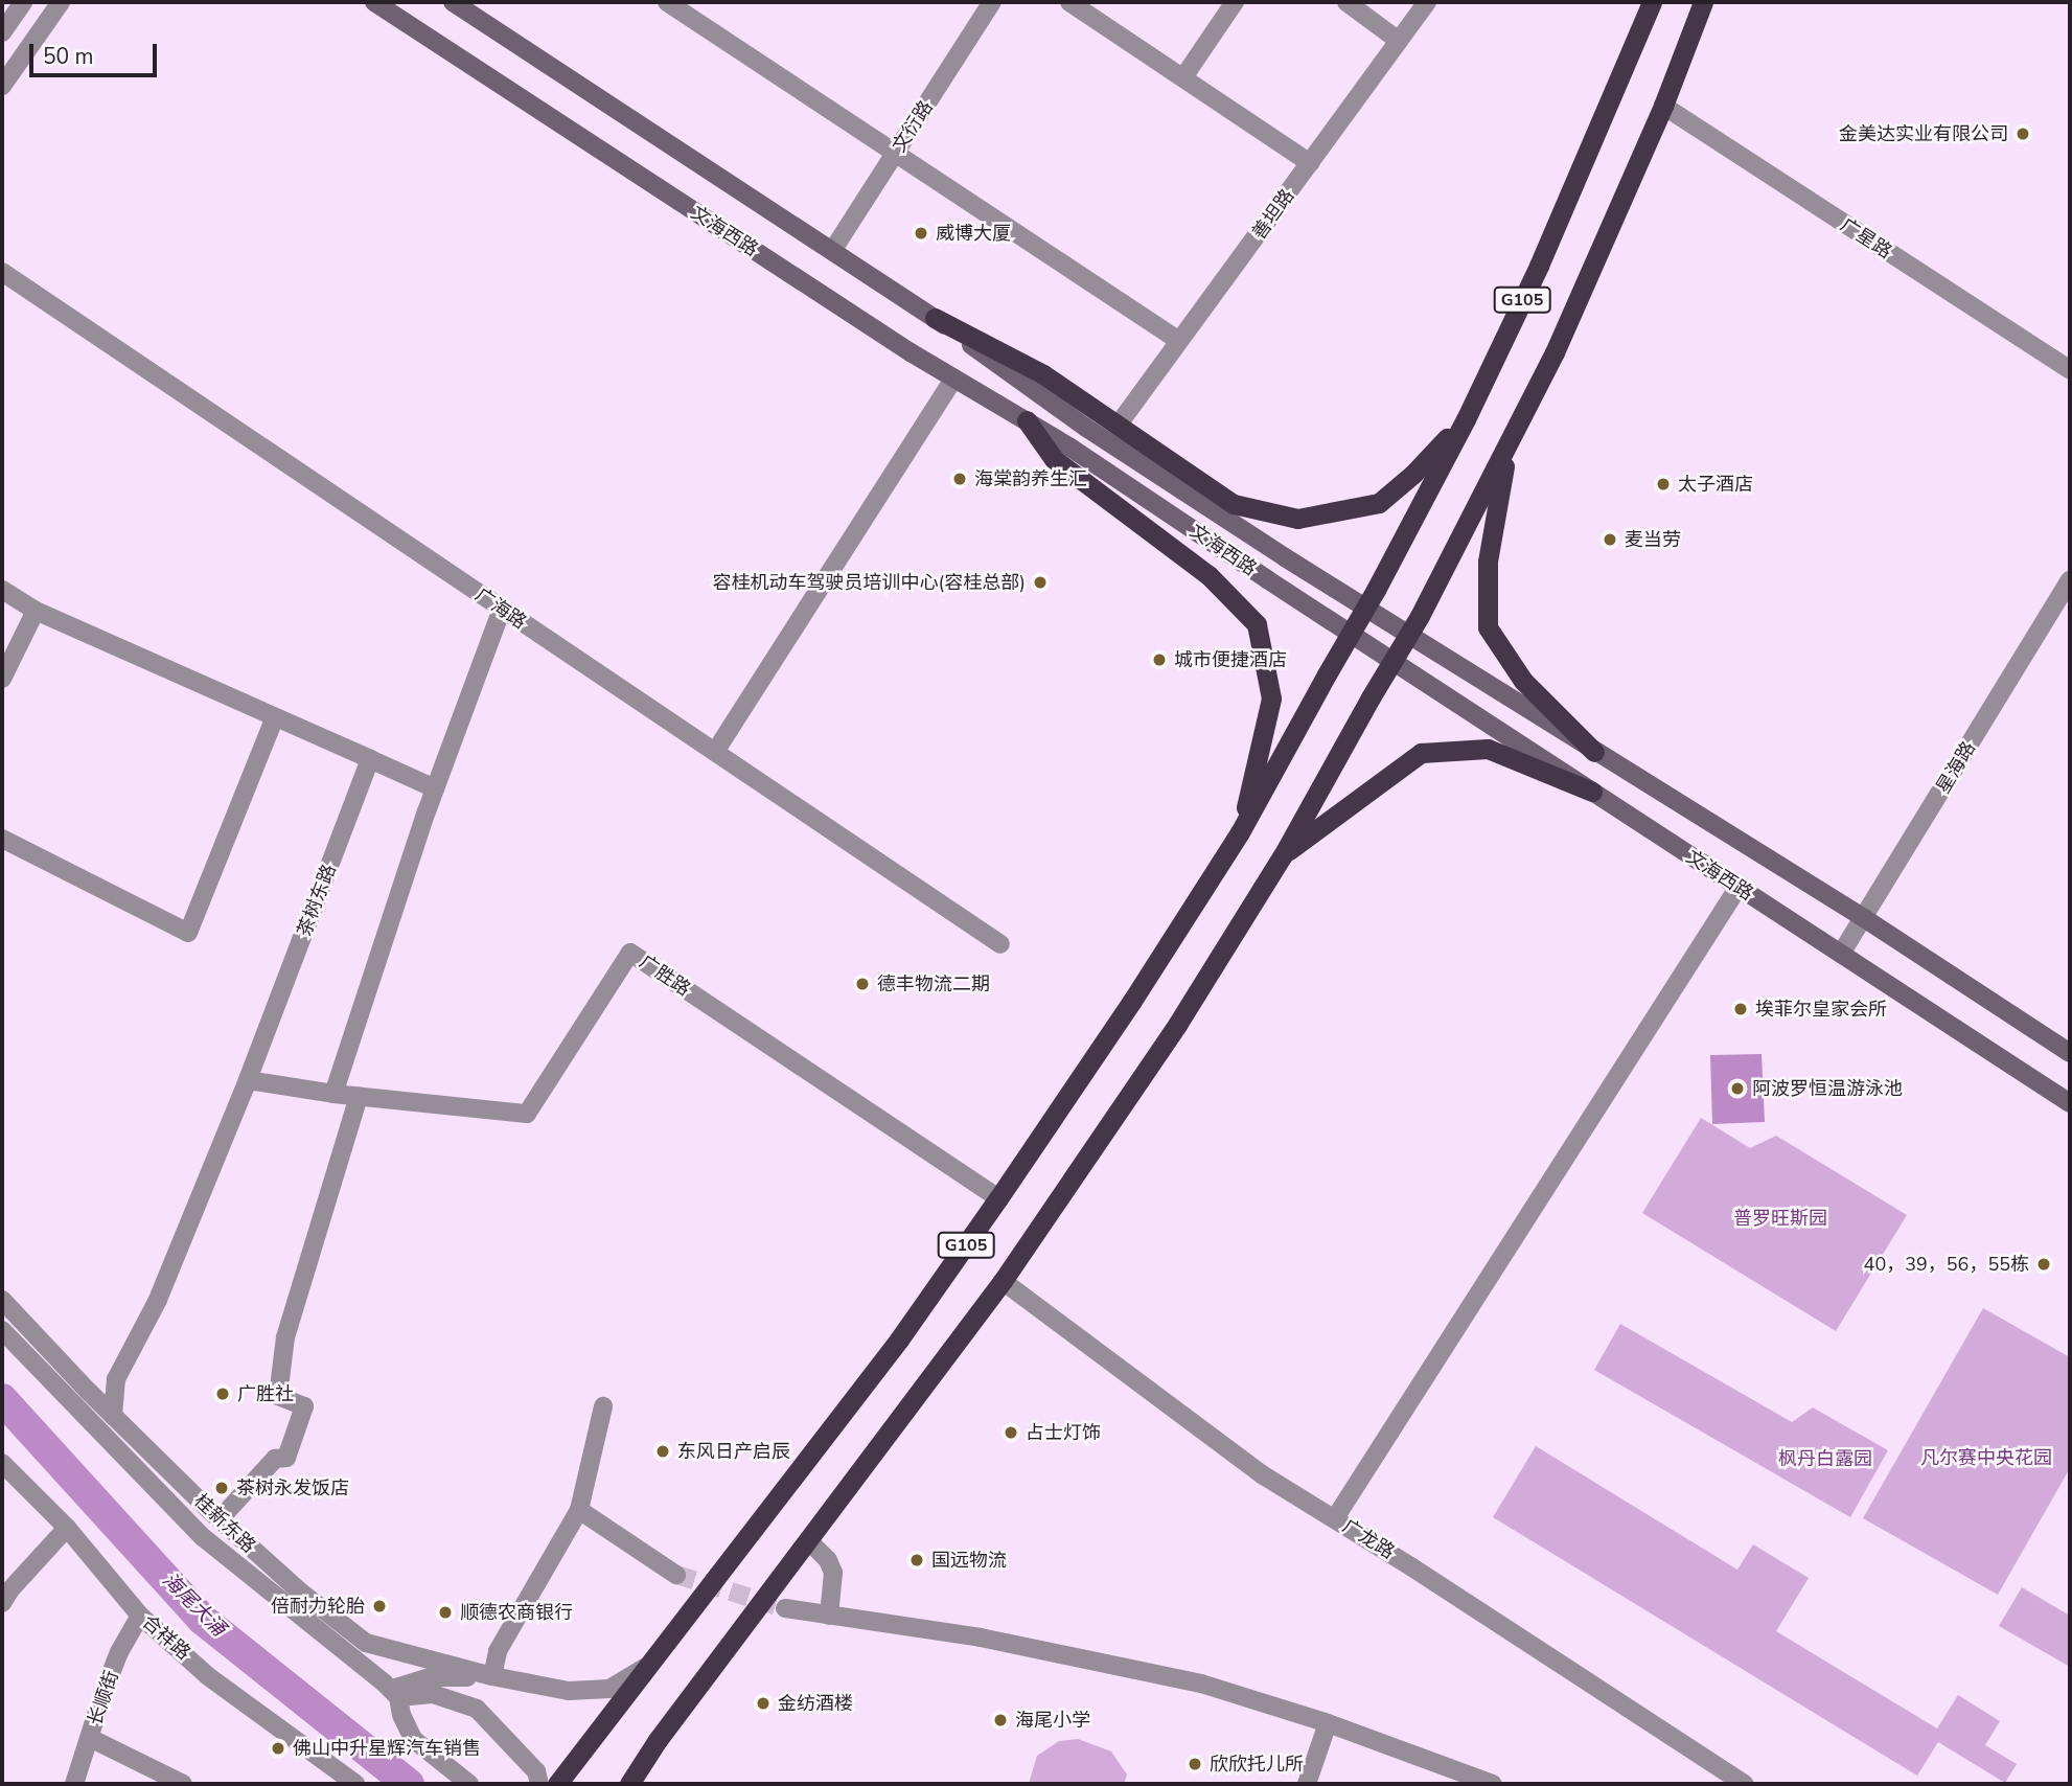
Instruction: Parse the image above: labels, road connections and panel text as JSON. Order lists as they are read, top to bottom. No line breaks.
{"streets":{"highway":["G105"],"main road":["文海西路"],"street":["文衍路","善坦路","广星路","广海路","星海路","茶树东路","广胜路","桂新东路","广龙路","合祥路","长顺街"]},"crossings":[["文衍路","文海西路"],["文海西路","星海路"],["G105","广胜路"],["G105","桂新东路"],["G105","广龙路"],["茶树东路","广胜路"],["茶树东路","桂新东路"],["合祥路","长顺街"]],"water":["海尾大涌"],"parks":["普罗旺斯园","凡尔赛中央花园","枫丹白露园"],"places":["金美达实业有限公司","威博大厦","海棠韵养生汇","太子酒店","麦当劳","容桂机动车驾驶员培训中心(容桂总部)","城市便捷酒店","德丰物流二期","埃菲尔皇家会所","阿波罗恒温游泳池","40，39，56，55栋","广胜社","占士灯饰","东风日产启辰","茶树永发饭店","国远物流","倍耐力轮胎","顺德农商银行","金纺酒楼","海尾小学","佛山中升星辉汽车销售","欣欣托儿所"],"scale_bar":"50 m"}
